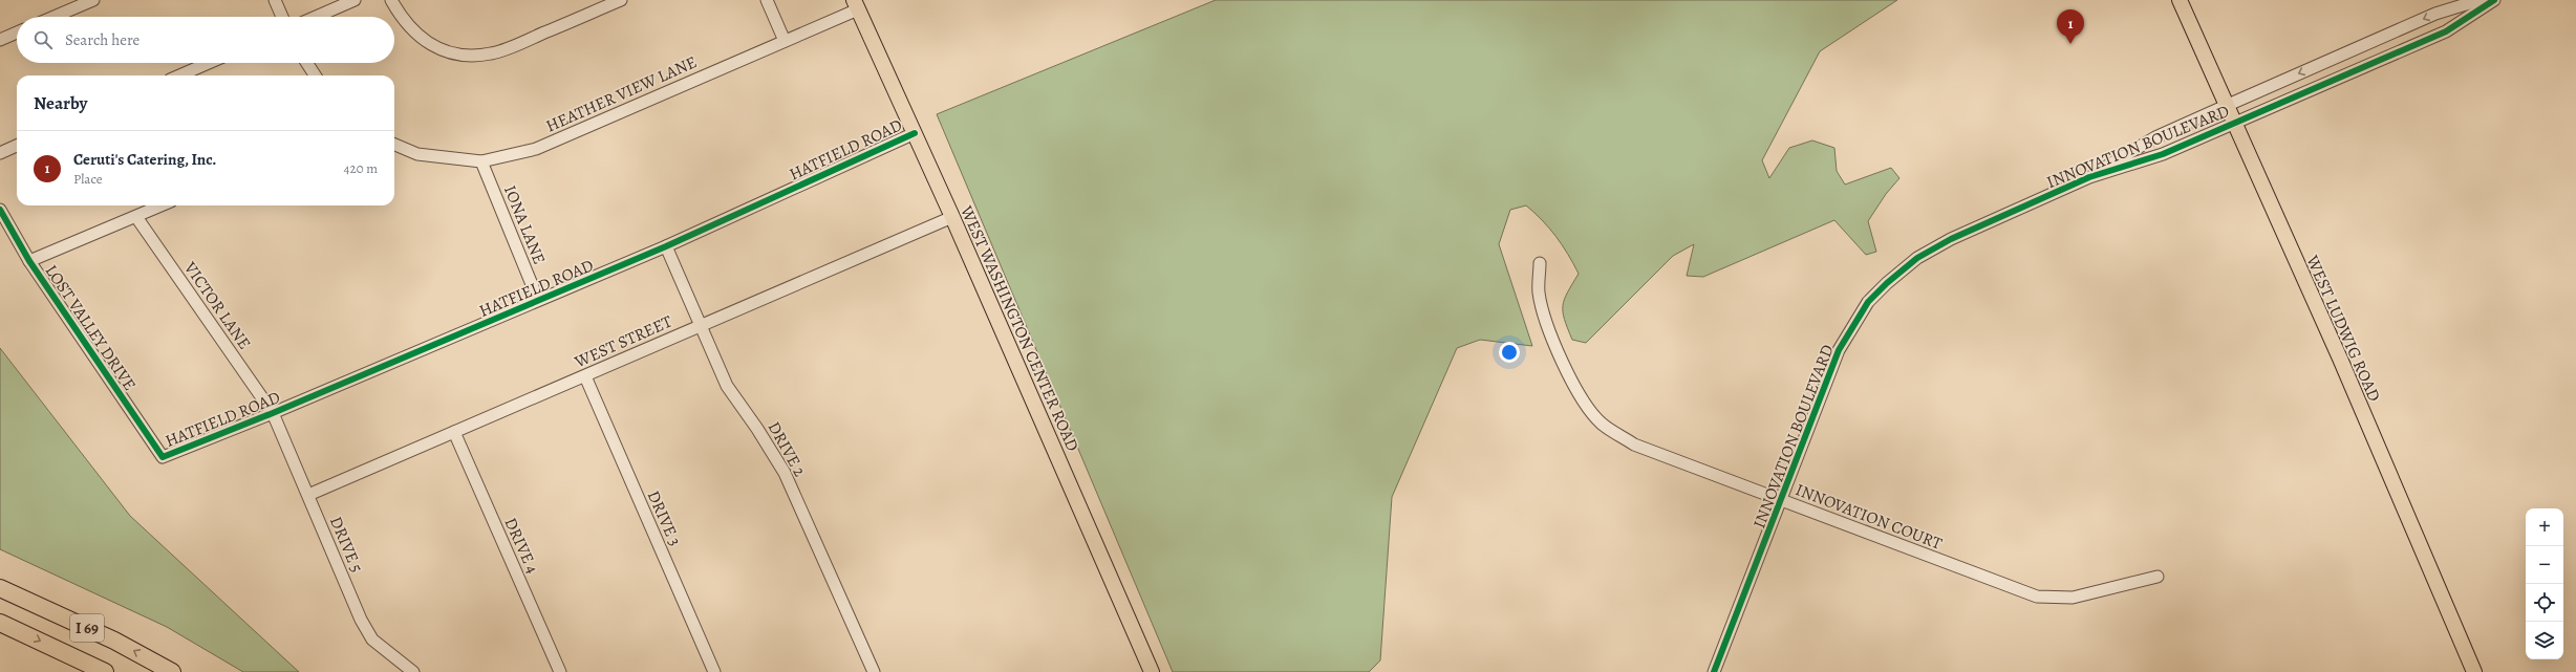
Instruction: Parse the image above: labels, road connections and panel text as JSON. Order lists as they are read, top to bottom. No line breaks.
{"streets":{"highway":["I 69"],"main road":["WEST WASHINGTON CENTER ROAD","WEST LUDWIG ROAD"],"street":["HEATHER VIEW LANE","INNOVATION BOULEVARD","HATFIELD ROAD","IONA LANE","VICTOR LANE","LOST VALLEY DRIVE","WEST STREET","DRIVE 2","INNOVATION COURT","DRIVE 3","DRIVE 5","DRIVE 4"]},"crossings":[["HEATHER VIEW LANE","IONA LANE"],["HEATHER VIEW LANE","WEST WASHINGTON CENTER ROAD"],["INNOVATION BOULEVARD","WEST LUDWIG ROAD"],["INNOVATION BOULEVARD","INNOVATION COURT"],["HATFIELD ROAD","IONA LANE"],["HATFIELD ROAD","VICTOR LANE"],["HATFIELD ROAD","LOST VALLEY DRIVE"],["HATFIELD ROAD","WEST WASHINGTON CENTER ROAD"],["HATFIELD ROAD","DRIVE 2"],["HATFIELD ROAD","DRIVE 5"],["VICTOR LANE","DRIVE 5"],["WEST WASHINGTON CENTER ROAD","WEST STREET"],["WEST STREET","DRIVE 2"],["WEST STREET","DRIVE 3"],["WEST STREET","DRIVE 5"],["WEST STREET","DRIVE 4"]],"page":{"pins":"1","search":"Search here","heading":"Nearby","list":[{"mark":"1","name":"Ceruti's Catering, Inc.","note":"Place","value":"420 m"}],"map_buttons":["+","−"]}}
